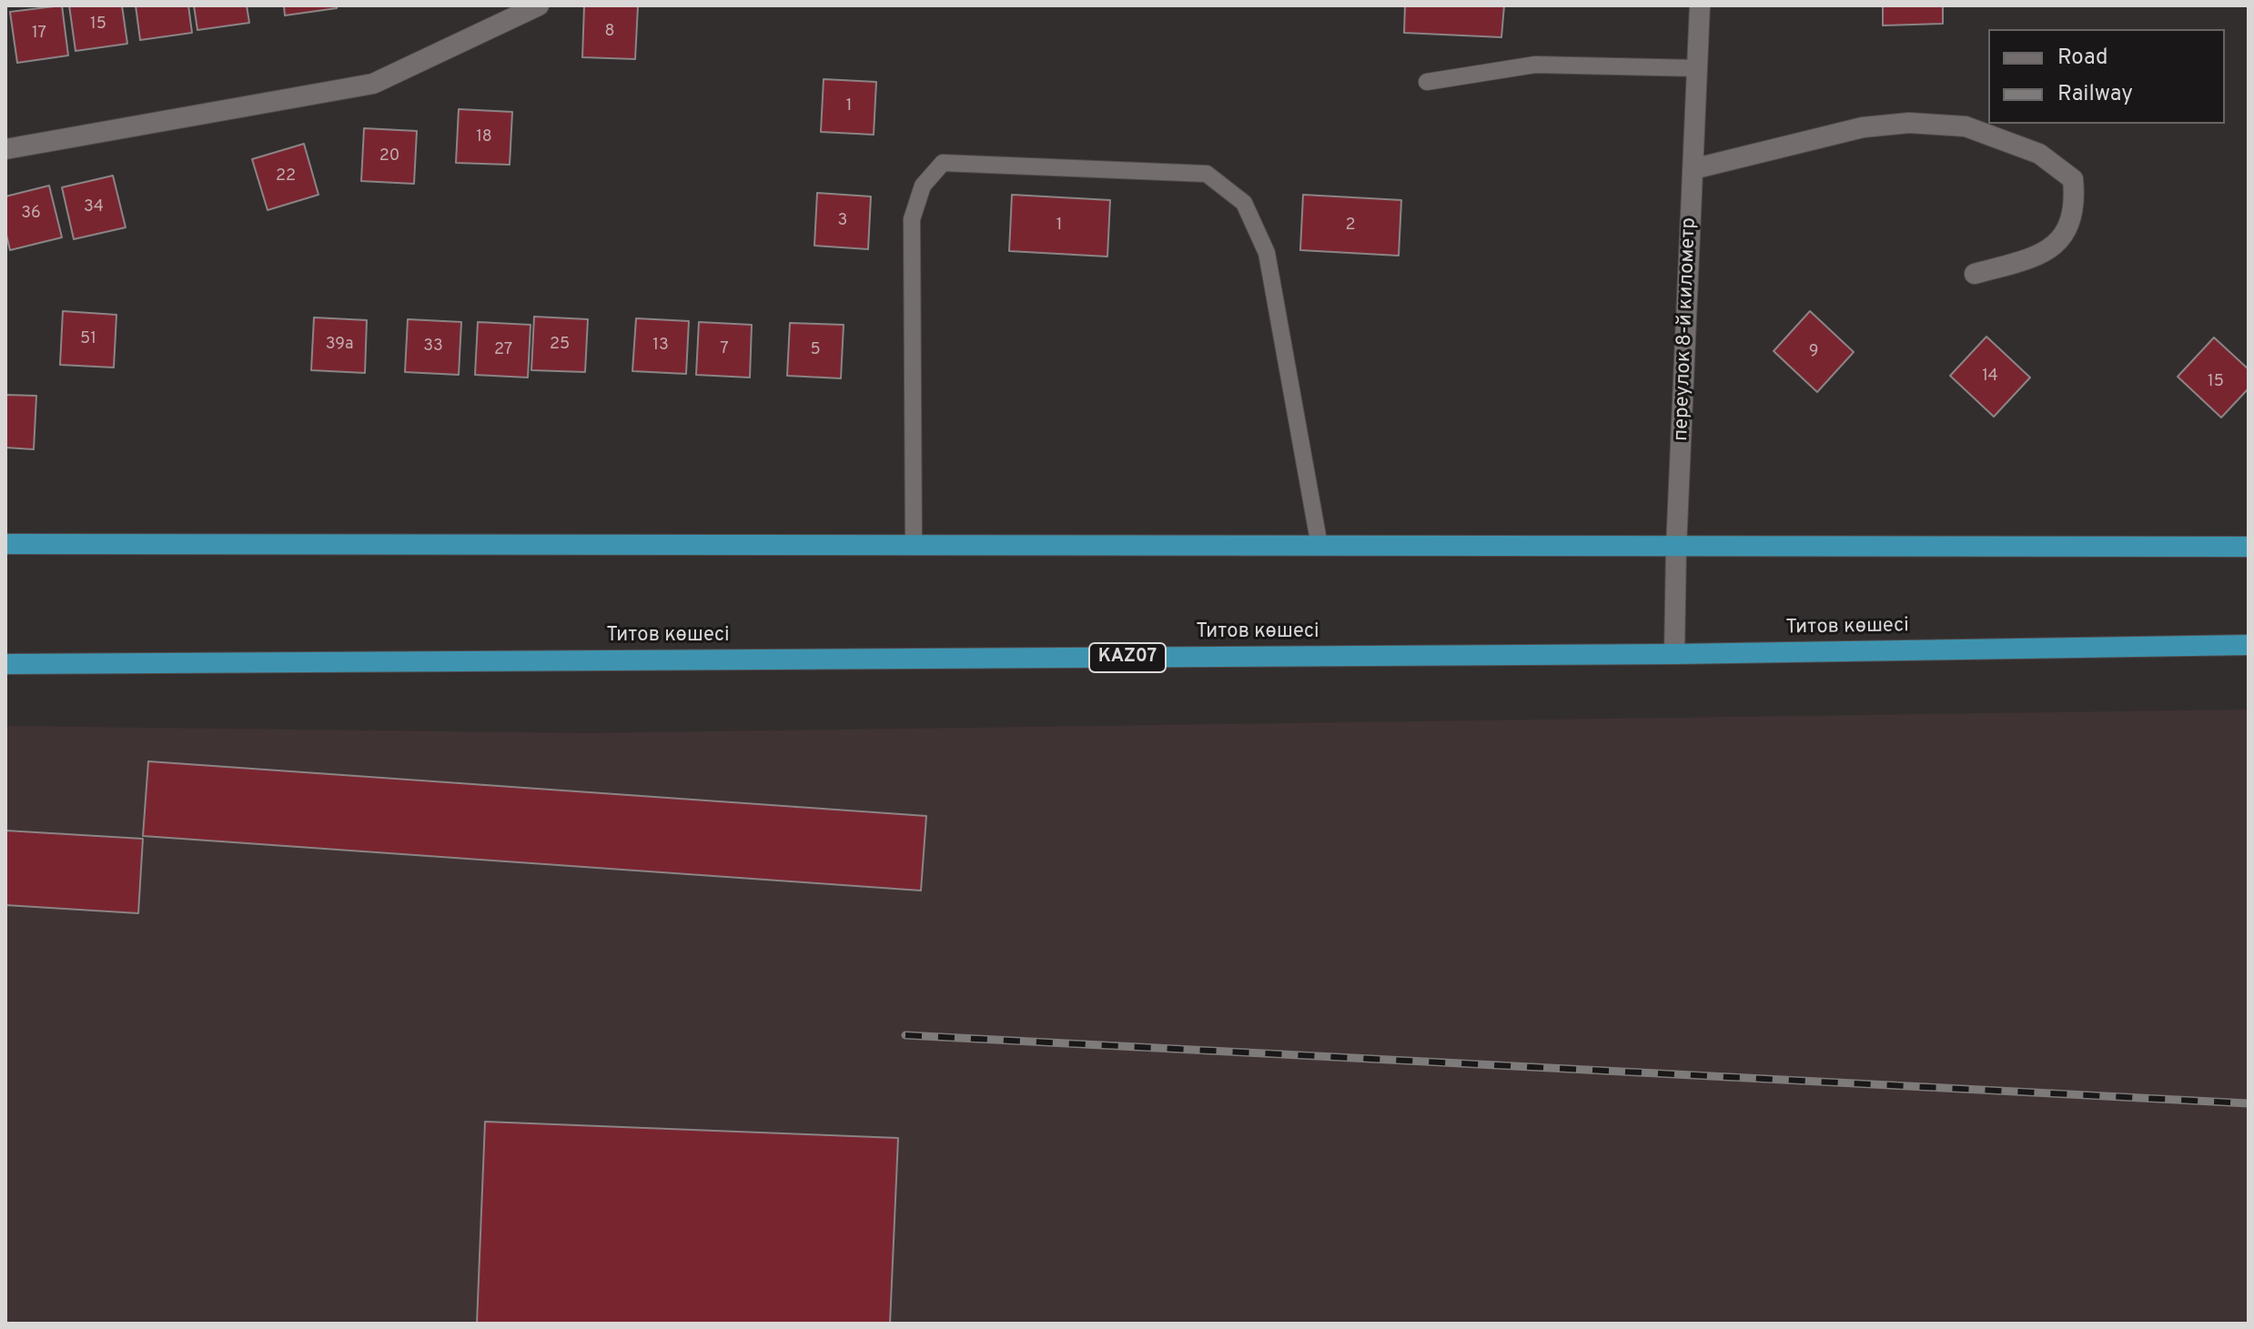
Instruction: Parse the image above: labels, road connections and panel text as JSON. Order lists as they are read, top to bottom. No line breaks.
{"streets":{"highway":["Титов көшесі","KAZ07"],"street":["переулок 8-й километр"]},"crossings":[["переулок 8-й километр","Титов көшесі"]],"house_numbers":["15","8","17","1","18","20","22","34","36","3","1","2","51","39а","25","13","33","7","27","5","9","14","15"],"legend":["Road","Railway"]}
